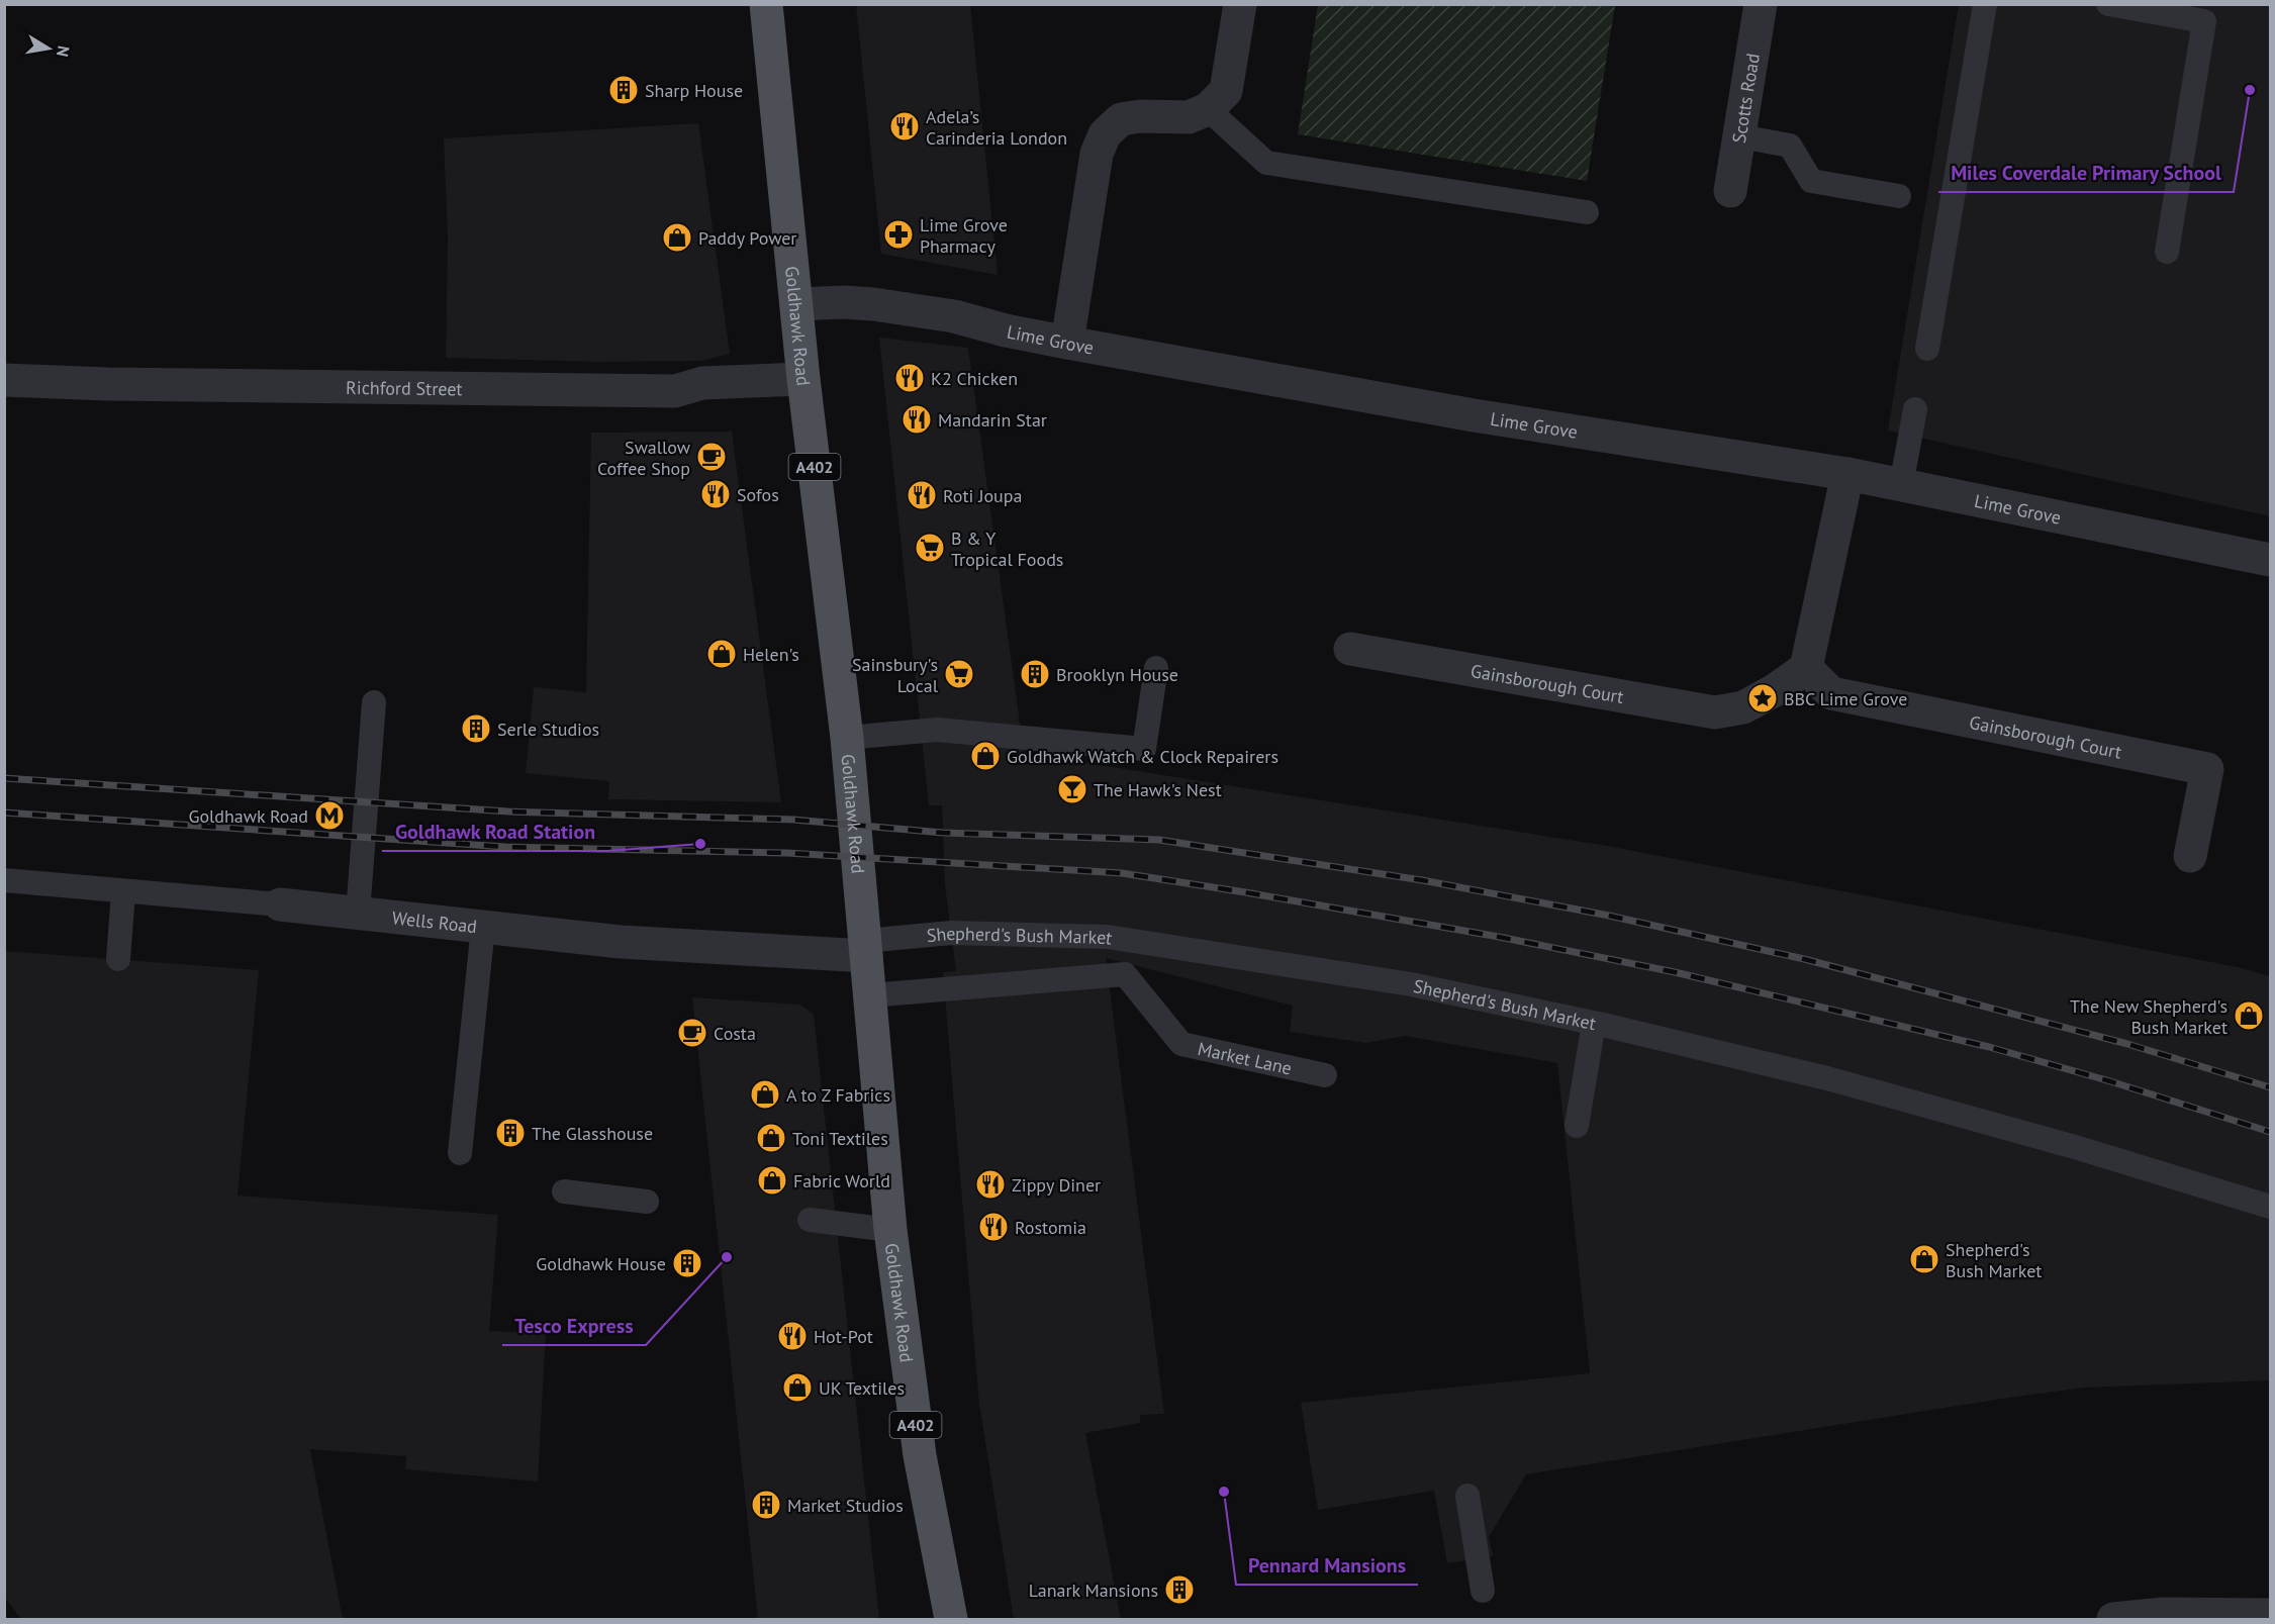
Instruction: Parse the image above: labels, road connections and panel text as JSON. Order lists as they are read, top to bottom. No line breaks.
{"streets":{"main road":["Goldhawk Road","A402"],"street":["Scotts Road","Lime Grove","Richford Street","Gainsborough Court","Wells Road"],"lane":["Shepherd's Bush Market","Market Lane"]},"crossings":[["Goldhawk Road","Lime Grove"],["Goldhawk Road","Richford Street"],["Goldhawk Road","Wells Road"],["Goldhawk Road","Shepherd's Bush Market"],["Goldhawk Road","Market Lane"],["Wells Road","Shepherd's Bush Market"]],"places":{"building":["Sharp House","Brooklyn House","Serle Studios","The Glasshouse","Goldhawk House","Market Studios","Lanark Mansions"],"other":["Miles Coverdale Primary School","Goldhawk Road Station","Tesco Express","Pennard Mansions"],"restaurant":["Adela’s Carinderia London","K2 Chicken","Mandarin Star","Sofos","Roti Joupa","Zippy Diner","Rostomia","Hot-Pot"],"pharmacy":["Lime Grove Pharmacy"],"shop":["Paddy Power","Helen's","Goldhawk Watch & Clock Repairers","The New Shepherd's Bush Market","A to Z Fabrics","Toni Textiles","Fabric World","Shepherd's Bush Market","UK Textiles"],"cafe":["Swallow Coffee Shop","Costa"],"supermarket":["B & Y Tropical Foods","Sainsbury's Local"],"place":["BBC Lime Grove"],"bar":["The Hawk's Nest"],"metro station":["Goldhawk Road"]},"north":"right"}
